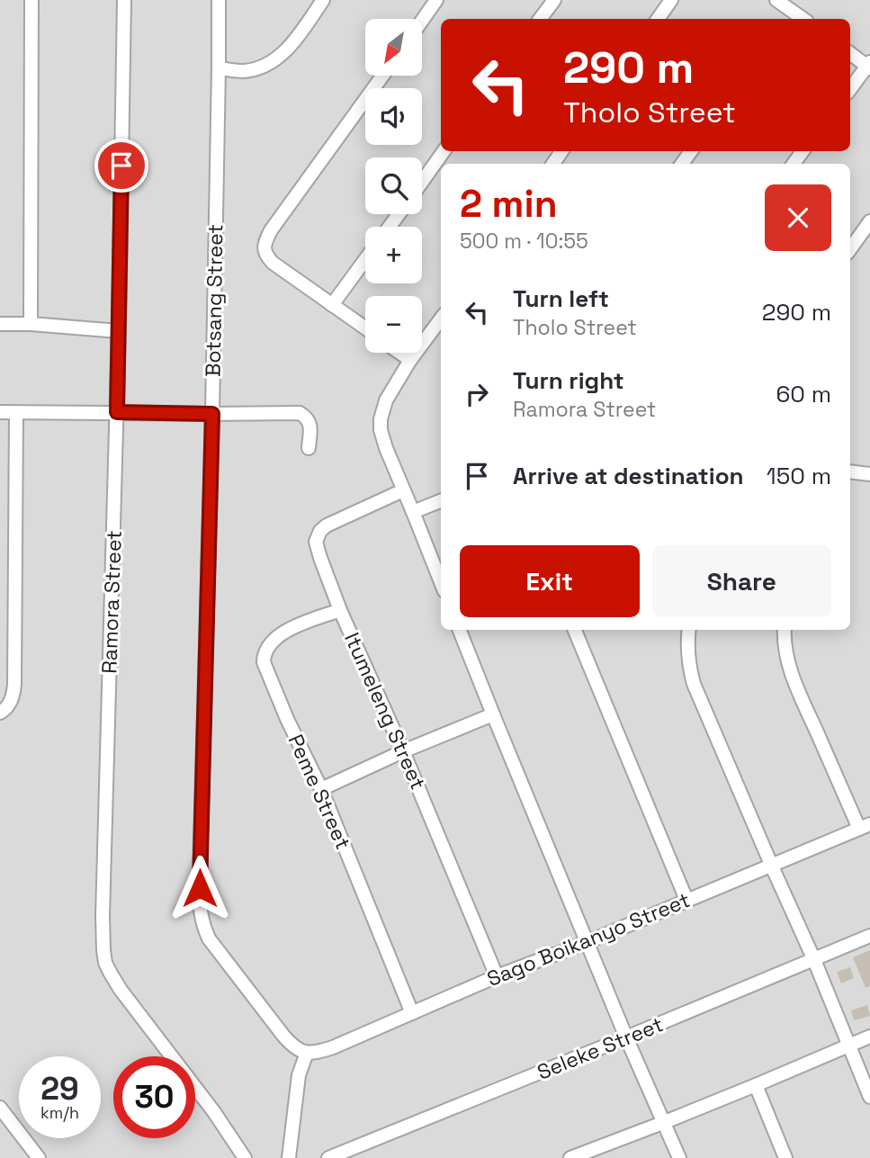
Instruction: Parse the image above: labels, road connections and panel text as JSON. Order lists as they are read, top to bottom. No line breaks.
{"streets":{"street":["Botsang Street","Ramora Street","Itumeleng Street","Peme Street","Sago Boikanyo Street","Seleke Street"]},"crossings":[["Botsang Street","Sago Boikanyo Street"],["Itumeleng Street","Peme Street"],["Itumeleng Street","Sago Boikanyo Street"],["Peme Street","Sago Boikanyo Street"]],"north":"bottom left","page":{"map_buttons":["+","−"],"turn":["290 m","Tholo Street"],"heading":["2 min","500 m · 10:55"],"list":[{"name":"Turn left","note":"Tholo Street","value":"290 m"},{"name":"Turn right","note":"Ramora Street","value":"60 m"},{"name":"Arrive at destination","value":"150 m"}],"buttons":["Exit","Share"],"speed":"29 km/h","limit":"30"}}
